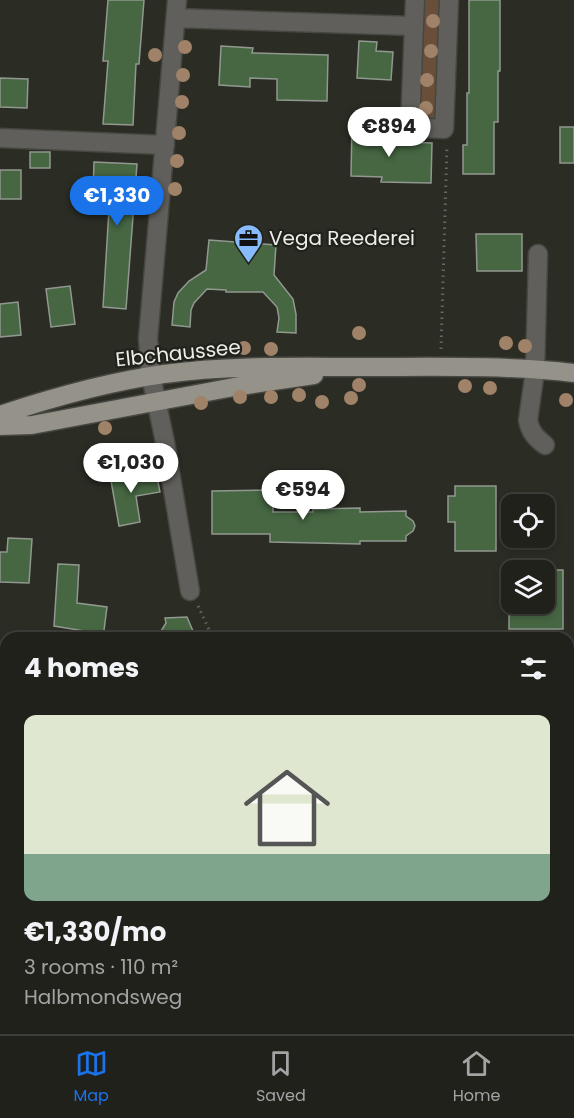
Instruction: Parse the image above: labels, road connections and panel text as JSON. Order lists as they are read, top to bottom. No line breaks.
{"streets":{"main road":["Elbchaussee"]},"places":{"office":["Vega Reederei"]},"page":{"price":["€894","€1,330","€1,030","€594"],"heading":"4 homes","list":[{"name":"€1,330/mo","note":"3 rooms · 110 m² · Halbmondsweg"}],"tabs":["Map","Saved","Home"]}}
